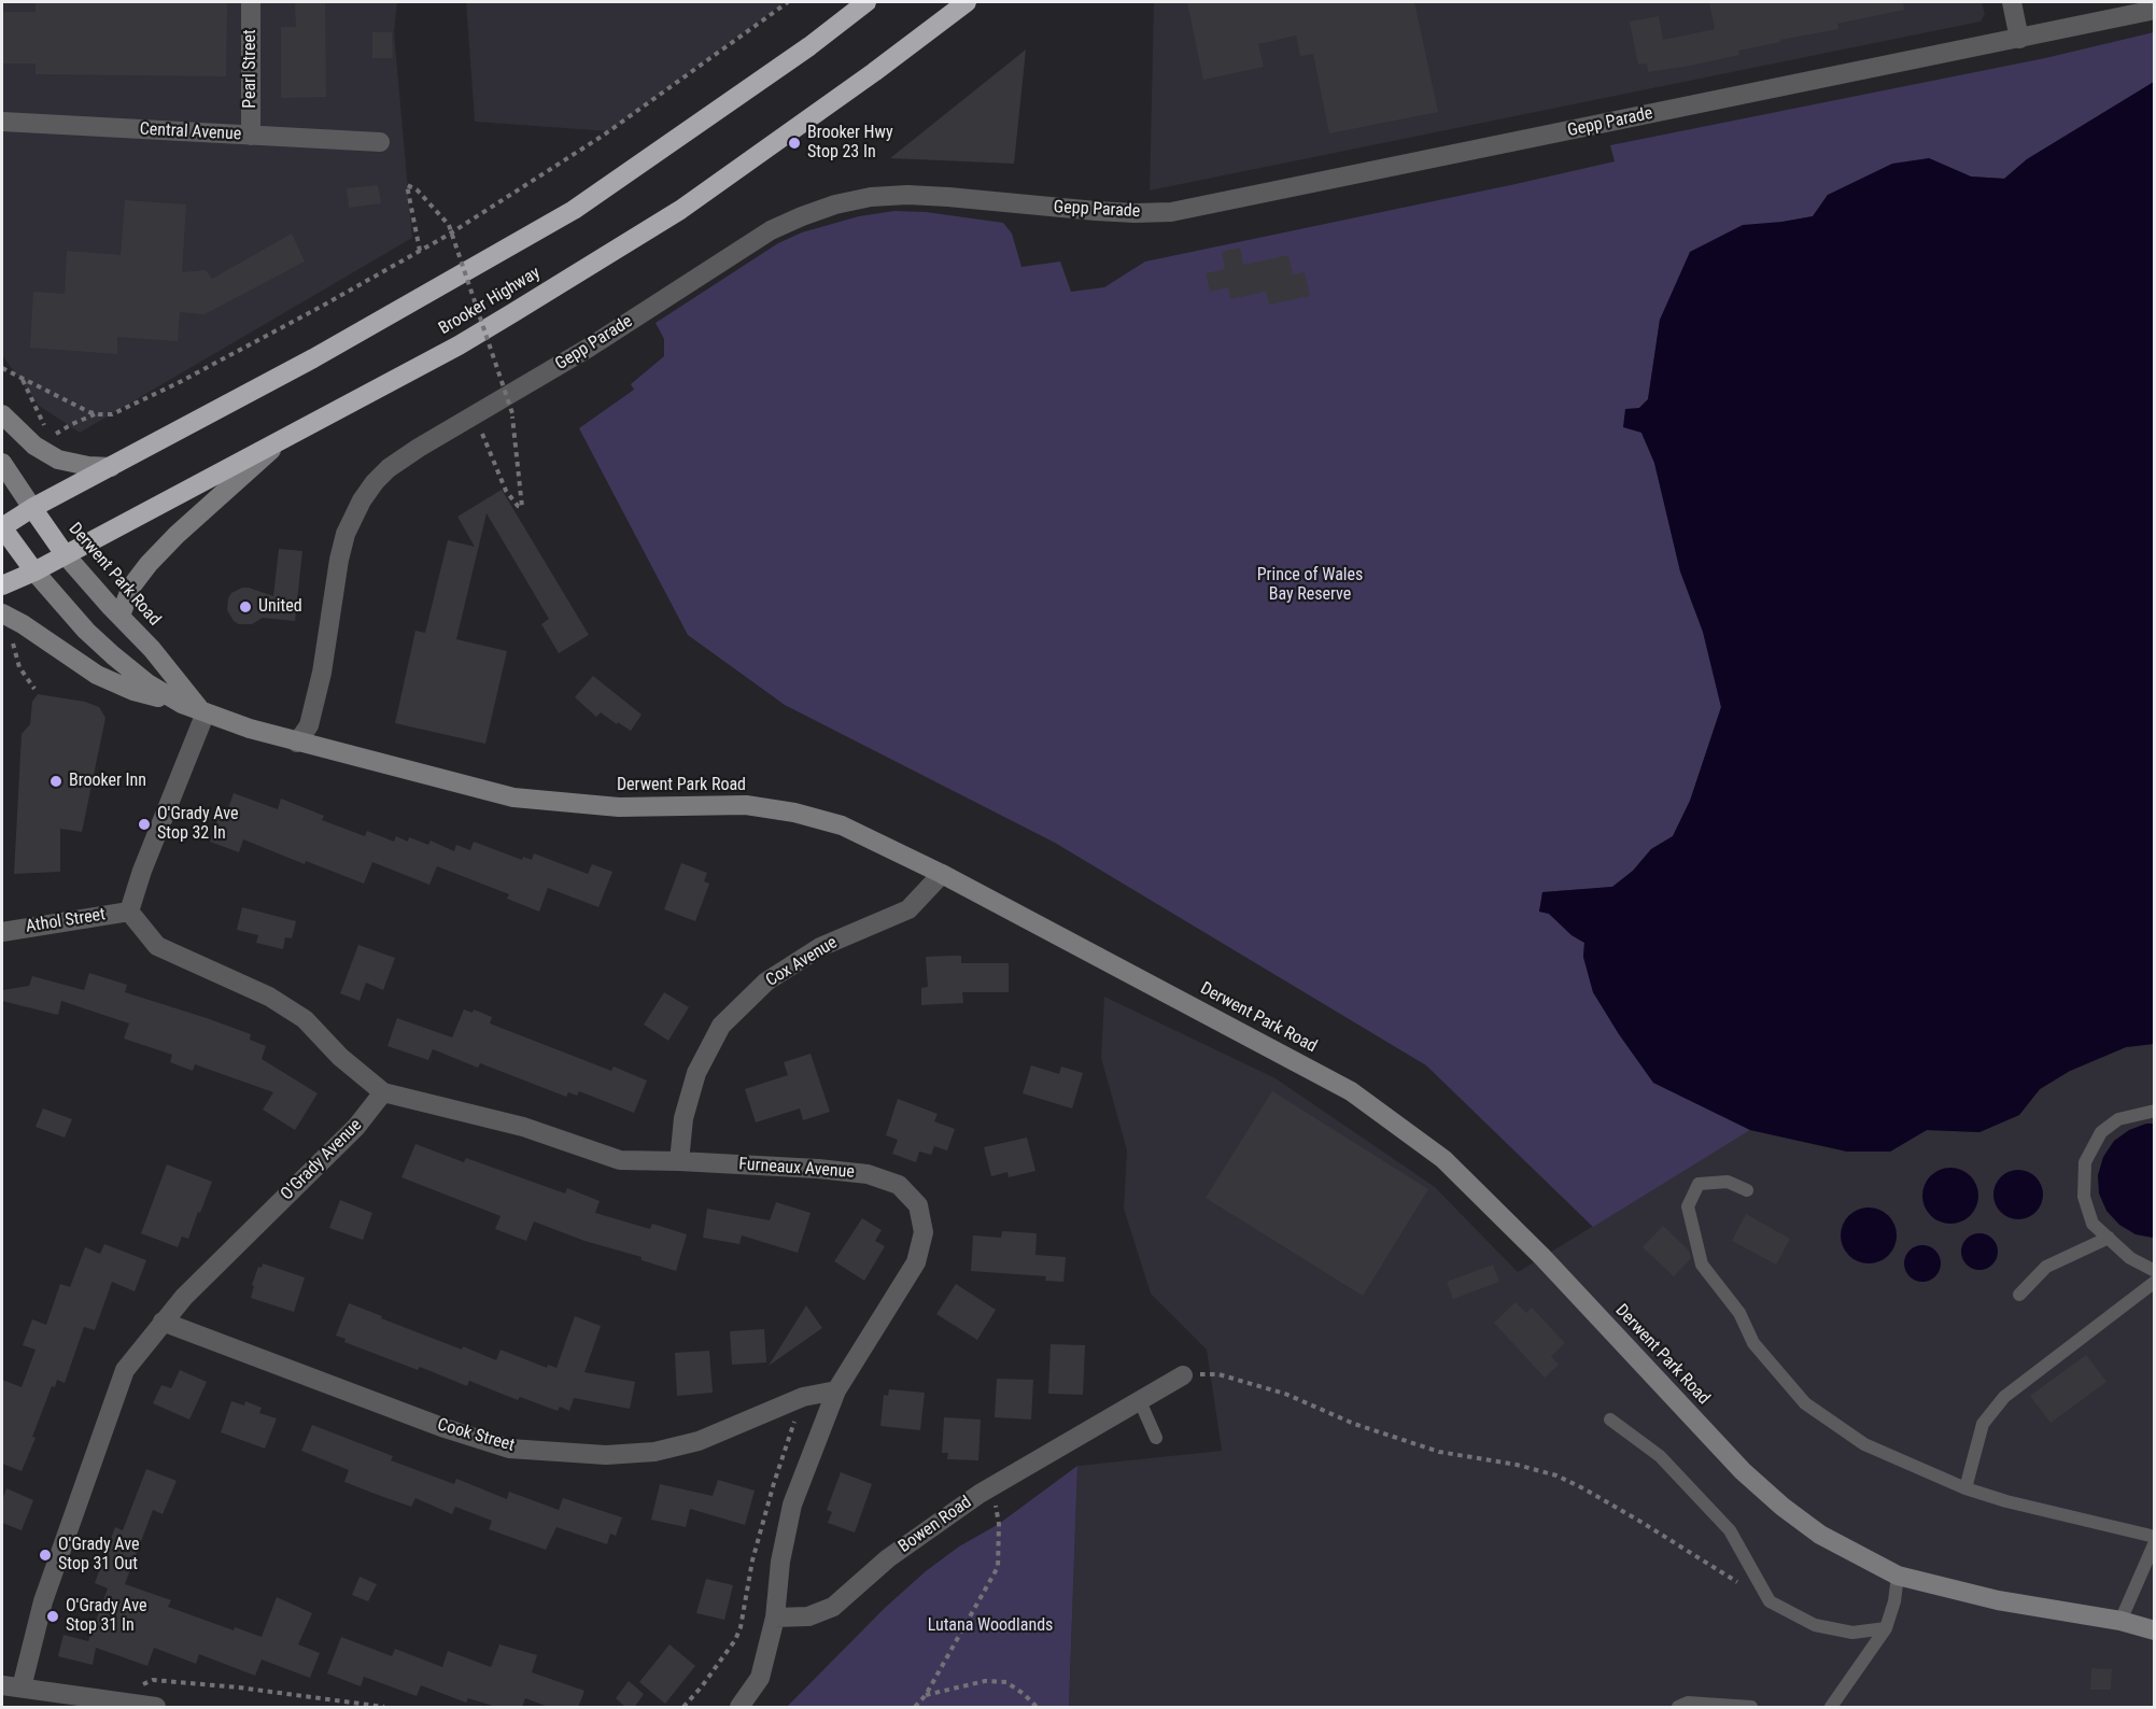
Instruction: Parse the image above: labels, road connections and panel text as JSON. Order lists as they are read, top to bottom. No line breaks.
{"streets":{"highway":["Brooker Highway","Derwent Park Road"],"street":["Pearl Street","Gepp Parade","Central Avenue","Athol Street","Cox Avenue","O'Grady Avenue","Furneaux Avenue","Cook Street","Bowen Road"]},"crossings":[["Pearl Street","Central Avenue"],["Gepp Parade","Derwent Park Road"],["Brooker Highway","Derwent Park Road"],["Derwent Park Road","Cox Avenue"],["Cox Avenue","Furneaux Avenue"],["O'Grady Avenue","Furneaux Avenue"],["O'Grady Avenue","Cook Street"],["Furneaux Avenue","Cook Street"],["Furneaux Avenue","Bowen Road"]],"parks":["Prince of Wales Bay Reserve","Lutana Woodlands"],"places":["Brooker Hwy Stop 23 In","United","Brooker Inn","O'Grady Ave Stop 32 In","O'Grady Ave Stop 31 Out","O'Grady Ave Stop 31 In"]}
